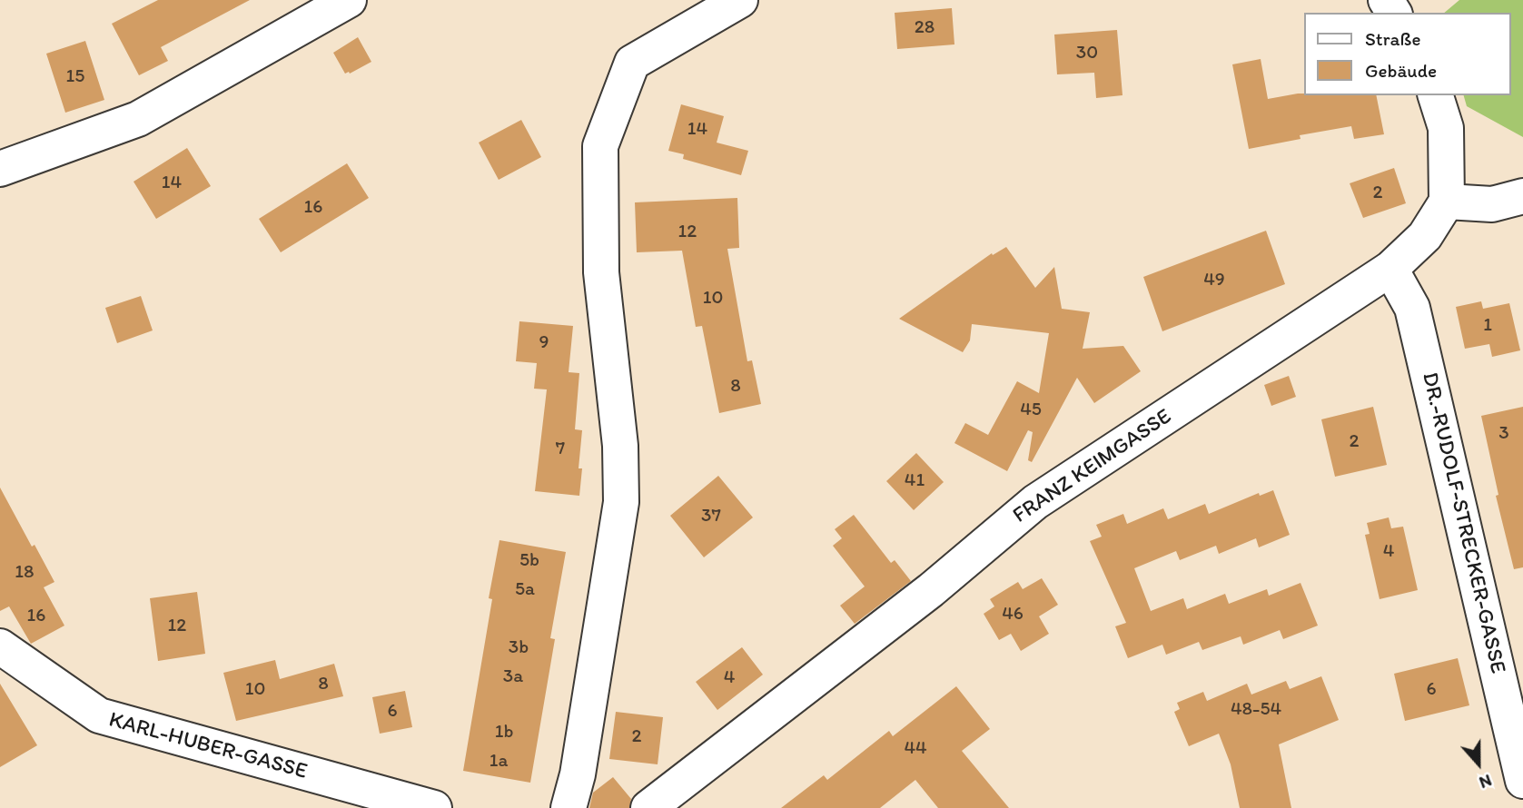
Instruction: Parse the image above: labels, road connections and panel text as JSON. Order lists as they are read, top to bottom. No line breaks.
{"streets":{"street":["FRANZ KEIMGASSE","DR.-RUDOLF-STRECKER-GASSE","KARL-HUBER-GASSE"]},"crossings":[["FRANZ KEIMGASSE","DR.-RUDOLF-STRECKER-GASSE"]],"house_numbers":["28","30","15","14","14","2","16","12","49","10","1","9","8","45","3","2","7","41","37","4","5b","18","5a","46","16","12","3b","3a","4","8","10","6","48-54","6","1b","2","44","1a"],"legend":["Straße","Gebäude"],"north":"bottom"}
